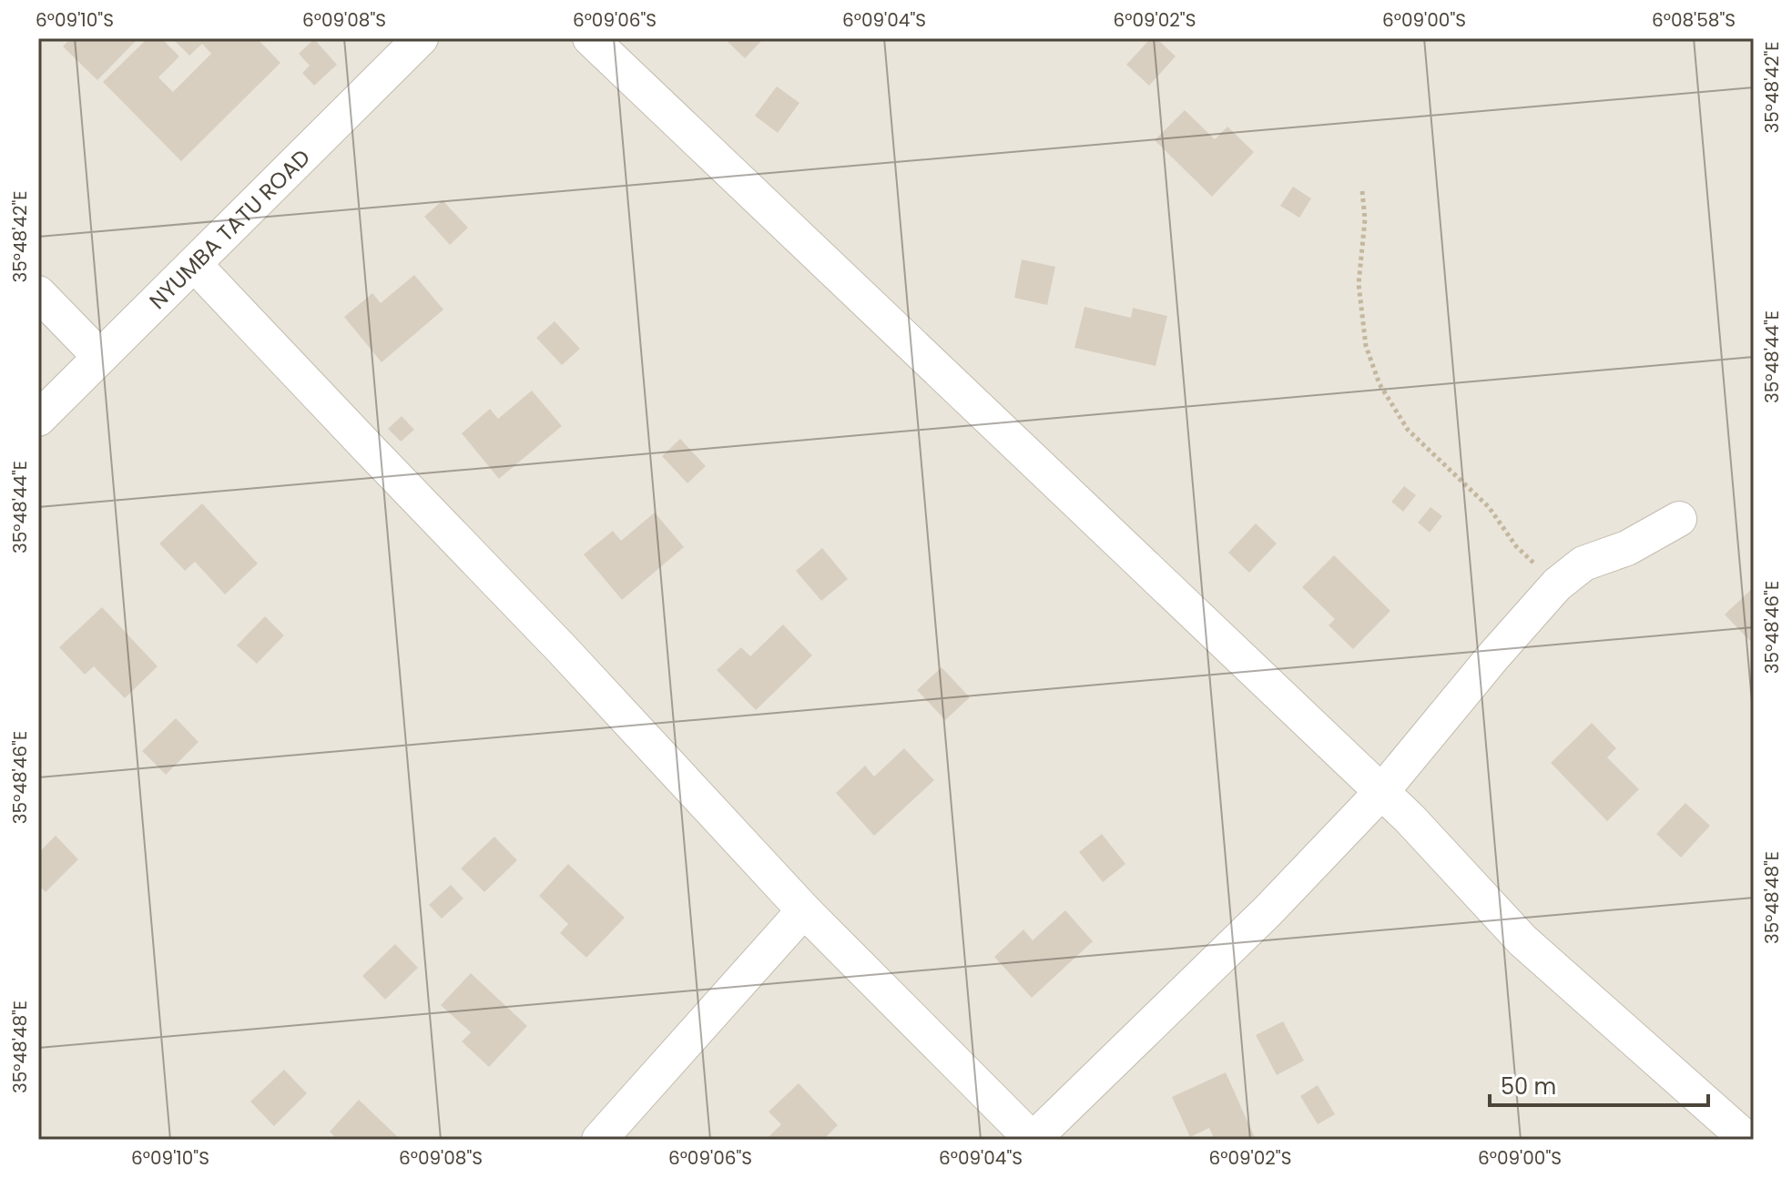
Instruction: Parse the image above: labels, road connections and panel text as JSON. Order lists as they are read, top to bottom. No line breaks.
{"streets":{"street":["NYUMBA TATU ROAD"]},"scale_bar":"50 m","coordinates":["6°09'10\"S","6°09'08\"S","6°09'06\"S","6°09'04\"S","6°09'02\"S","6°09'00\"S","6°08'58\"S","35°48'42\"E","35°48'44\"E","35°48'46\"E","35°48'48\"E"]}
